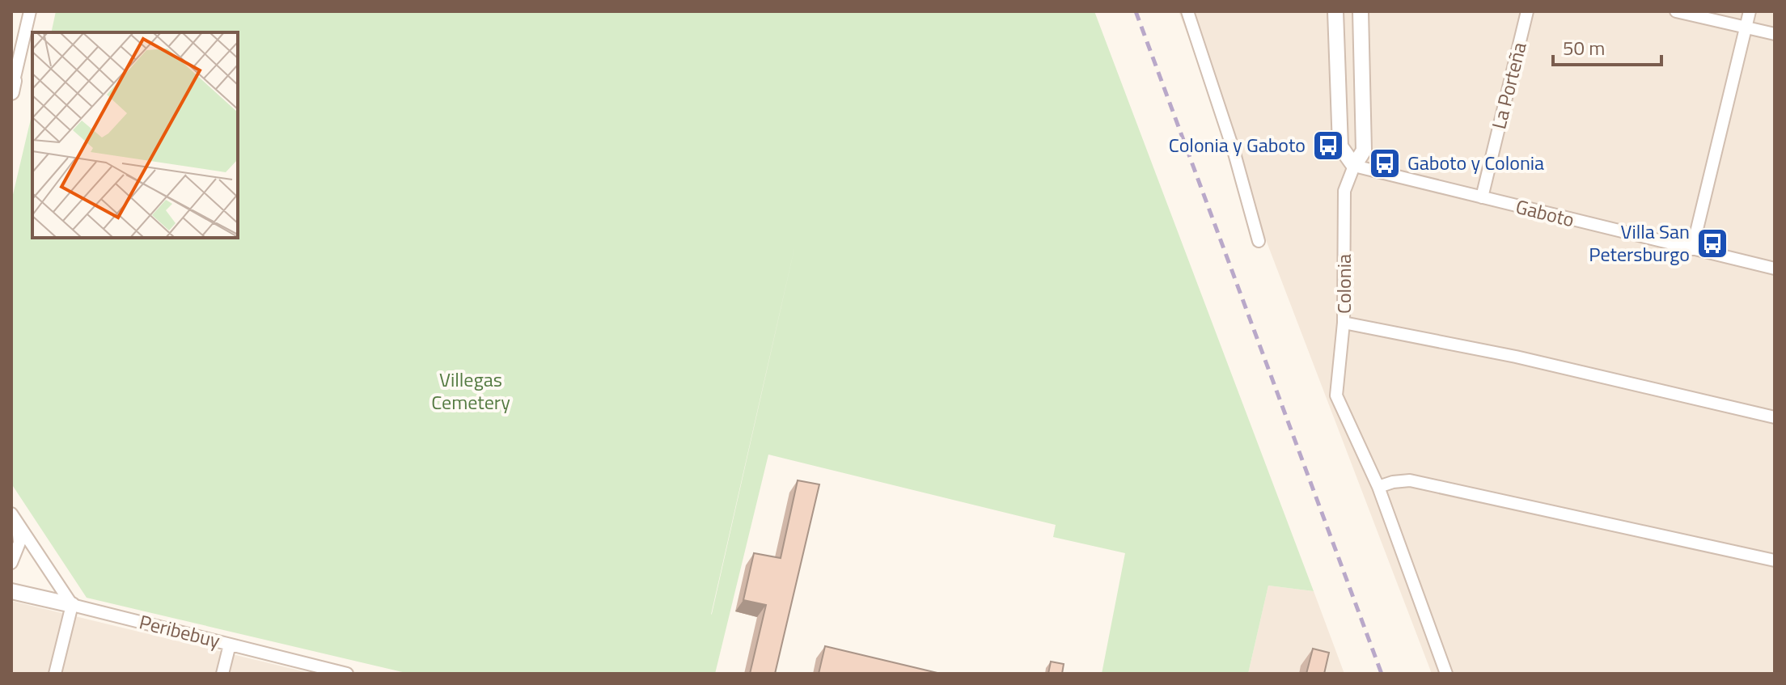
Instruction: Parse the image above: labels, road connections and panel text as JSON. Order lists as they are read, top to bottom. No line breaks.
{"streets":{"street":["La Porteña","Gaboto","Colonia","Peribebuy"]},"crossings":[["La Porteña","Gaboto"],["Gaboto","Colonia"]],"parks":["Villegas Cemetery"],"places":{"bus stop":["Colonia y Gaboto","Gaboto y Colonia","Villa San Petersburgo"]},"scale_bar":"50 m"}
